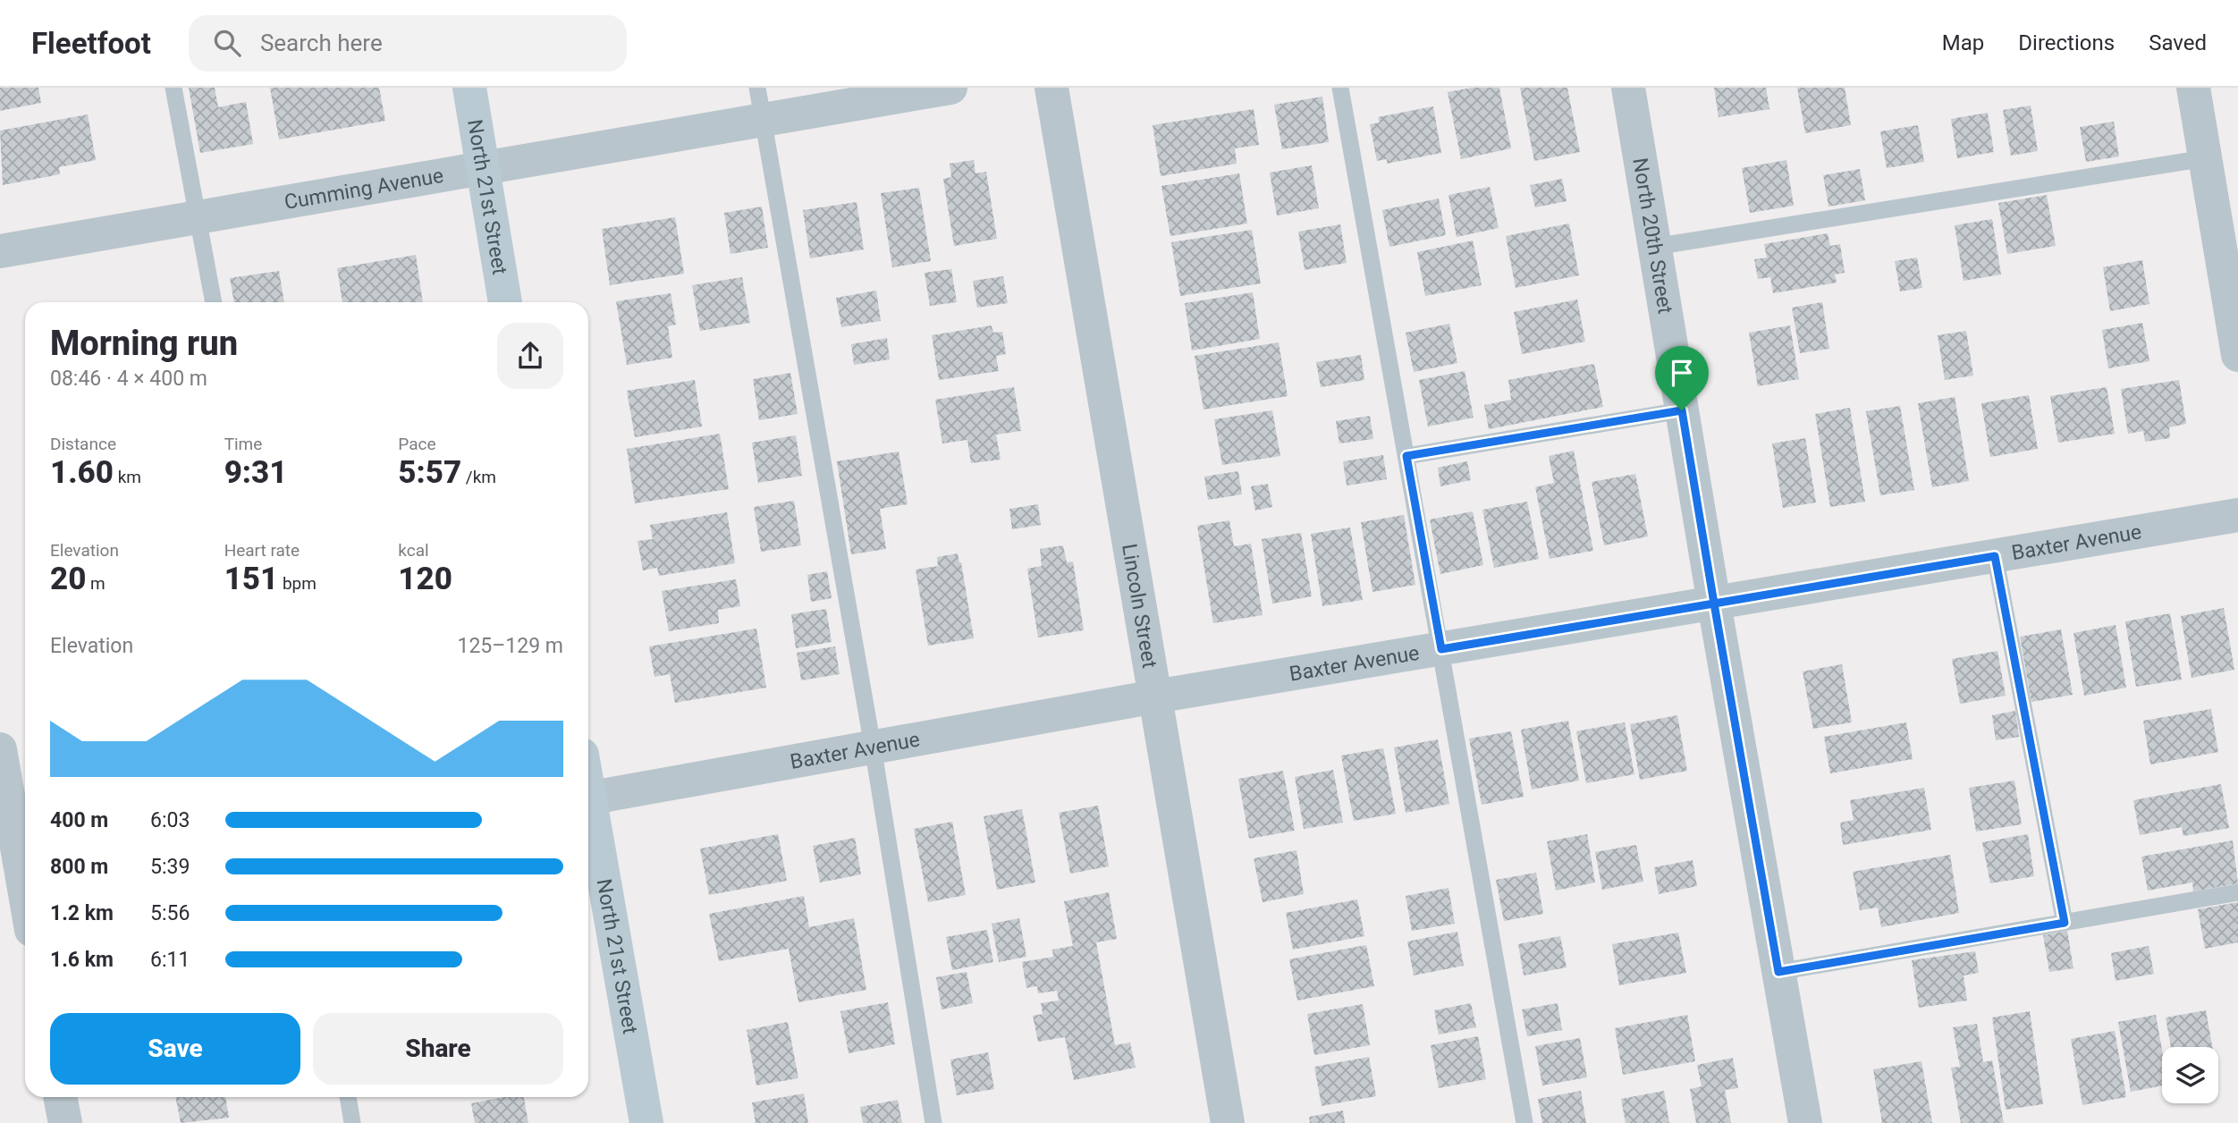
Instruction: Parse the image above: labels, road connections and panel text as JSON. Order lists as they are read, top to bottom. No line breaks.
{"streets":{"street":["Cumming Avenue","North 21st Street","North 20th Street","Baxter Avenue","Lincoln Street"]},"crossings":[["Cumming Avenue","North 21st Street"],["North 20th Street","Baxter Avenue"],["Baxter Avenue","Lincoln Street"]],"page":{"header":"Fleetfoot","search":"Search here","nav":["Map","Directions","Saved"],"heading":["Morning run","08:46 · 4 × 400 m"],"stats":[["Distance","1.60 km"],["Time","9:31"],["Pace","5:57 /km"],["Elevation","20 m"],["Heart rate","151 bpm"],["kcal","120"]],"chart":["Elevation","125–129 m"],"list":[{"name":"400 m","note":"6:03"},{"name":"800 m","note":"5:39"},{"name":"1.2 km","note":"5:56"},{"name":"1.6 km","note":"6:11"}],"buttons":["Save","Share"]}}
